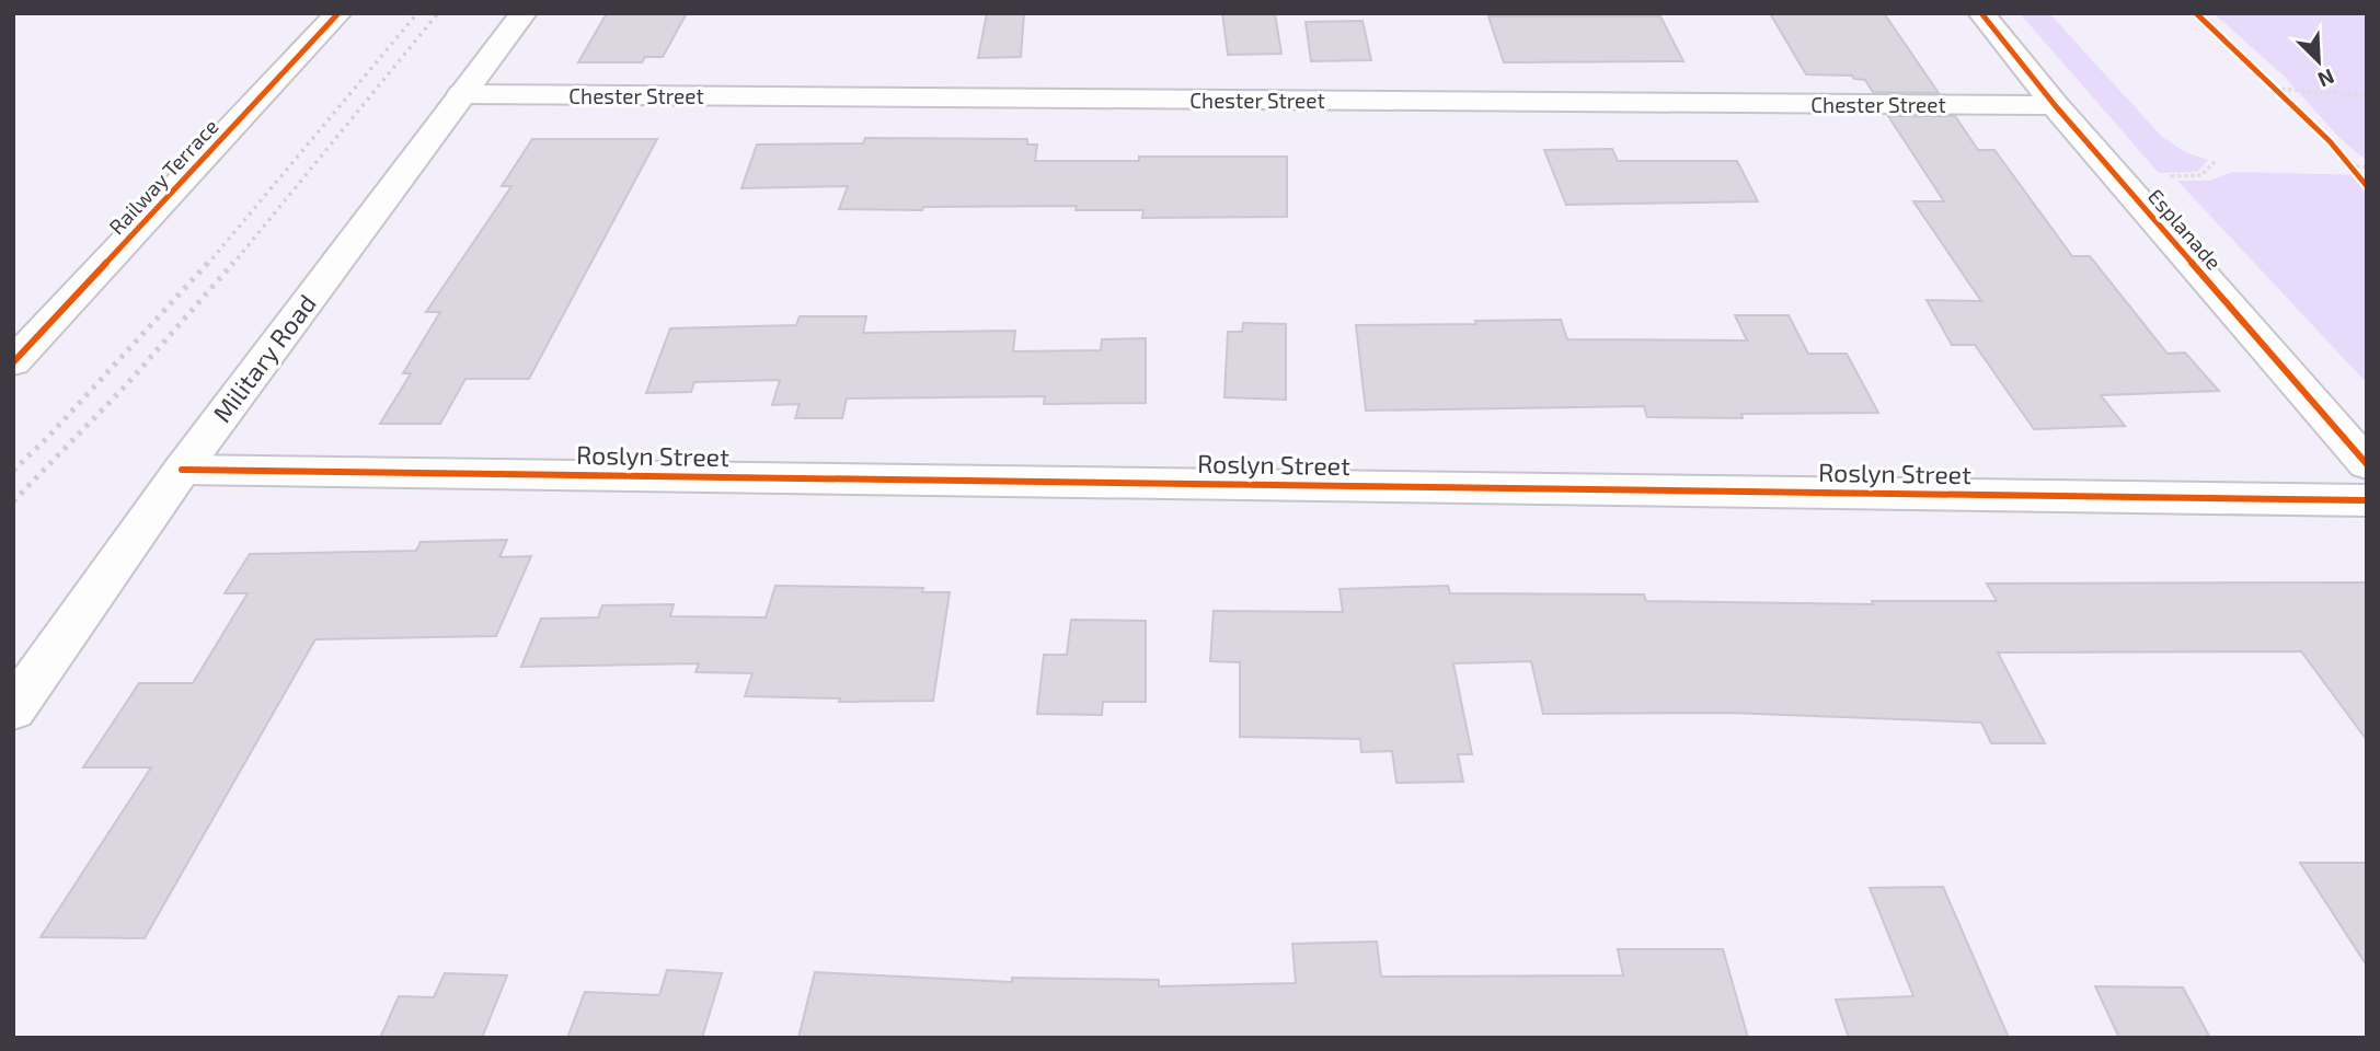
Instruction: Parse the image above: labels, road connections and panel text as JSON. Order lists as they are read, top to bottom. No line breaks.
{"streets":{"street":["Chester Street","Railway Terrace","Esplanade","Military Road","Roslyn Street"]},"crossings":[["Chester Street","Esplanade"],["Chester Street","Military Road"],["Military Road","Roslyn Street"]],"north":"bottom right"}
